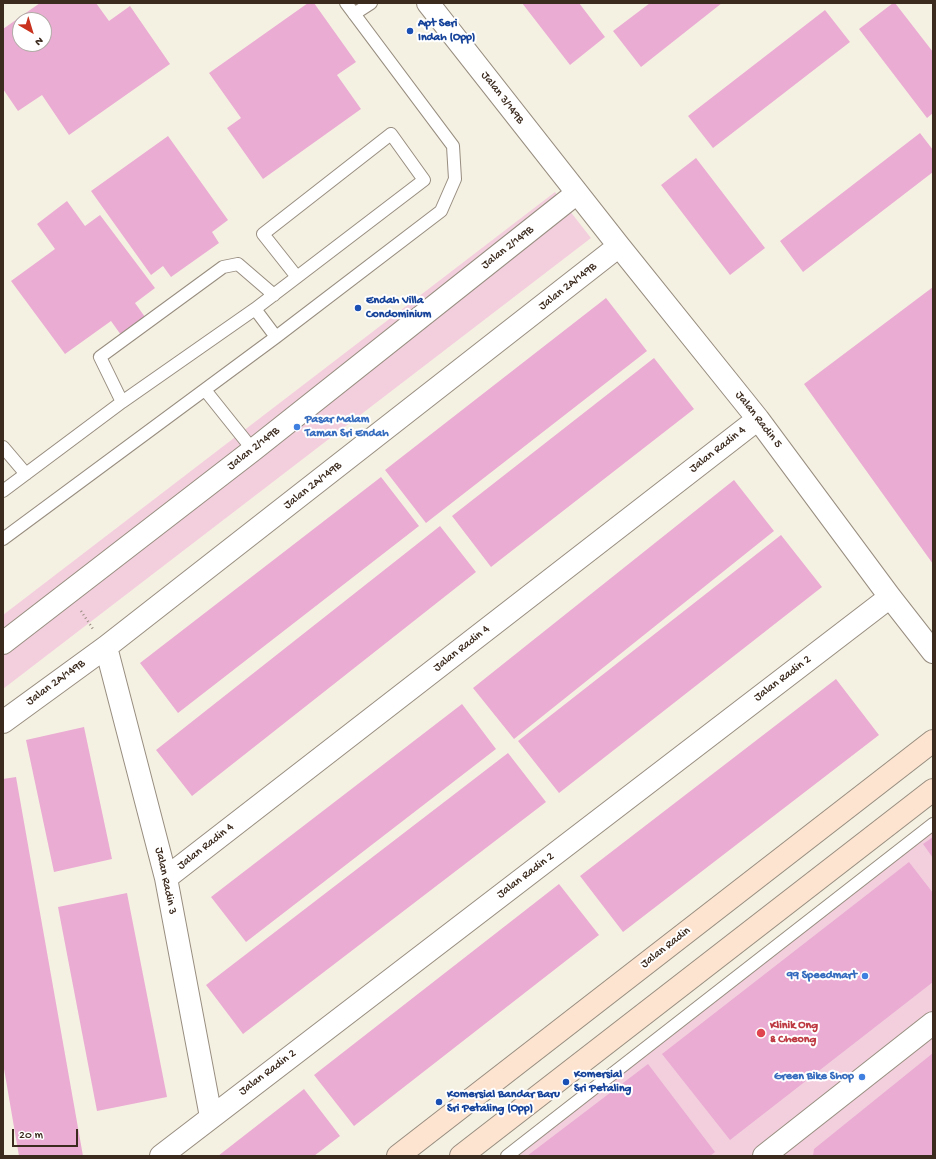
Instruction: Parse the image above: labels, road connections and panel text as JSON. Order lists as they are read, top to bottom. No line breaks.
{"streets":{"street":["Jalan 3/149B","Jalan 2/149B","Jalan 2A/149B","Jalan Radin 5","Jalan Radin 4","Jalan Radin 2","Jalan Radin 3","Jalan Radin"]},"crossings":[["Jalan 3/149B","Jalan 2/149B"],["Jalan 3/149B","Jalan Radin 5"],["Jalan 2/149B","Jalan Radin 5"],["Jalan 2A/149B","Jalan Radin 5"],["Jalan 2A/149B","Jalan Radin 3"],["Jalan Radin 5","Jalan Radin 4"],["Jalan Radin 5","Jalan Radin 2"],["Jalan Radin 4","Jalan Radin 3"],["Jalan Radin 2","Jalan Radin 3"]],"places":["Apt Seri Indah (Opp)","Endah Villa Condominium","Pasar Malam Taman Sri Endah","99 Speedmart","Klinik Ong & Cheong","Green Bike Shop","Komersial Sri Petaling","Komersial Bandar Baru Sri Petaling (Opp)"],"scale_bar":"20 m","north":"bottom right"}
